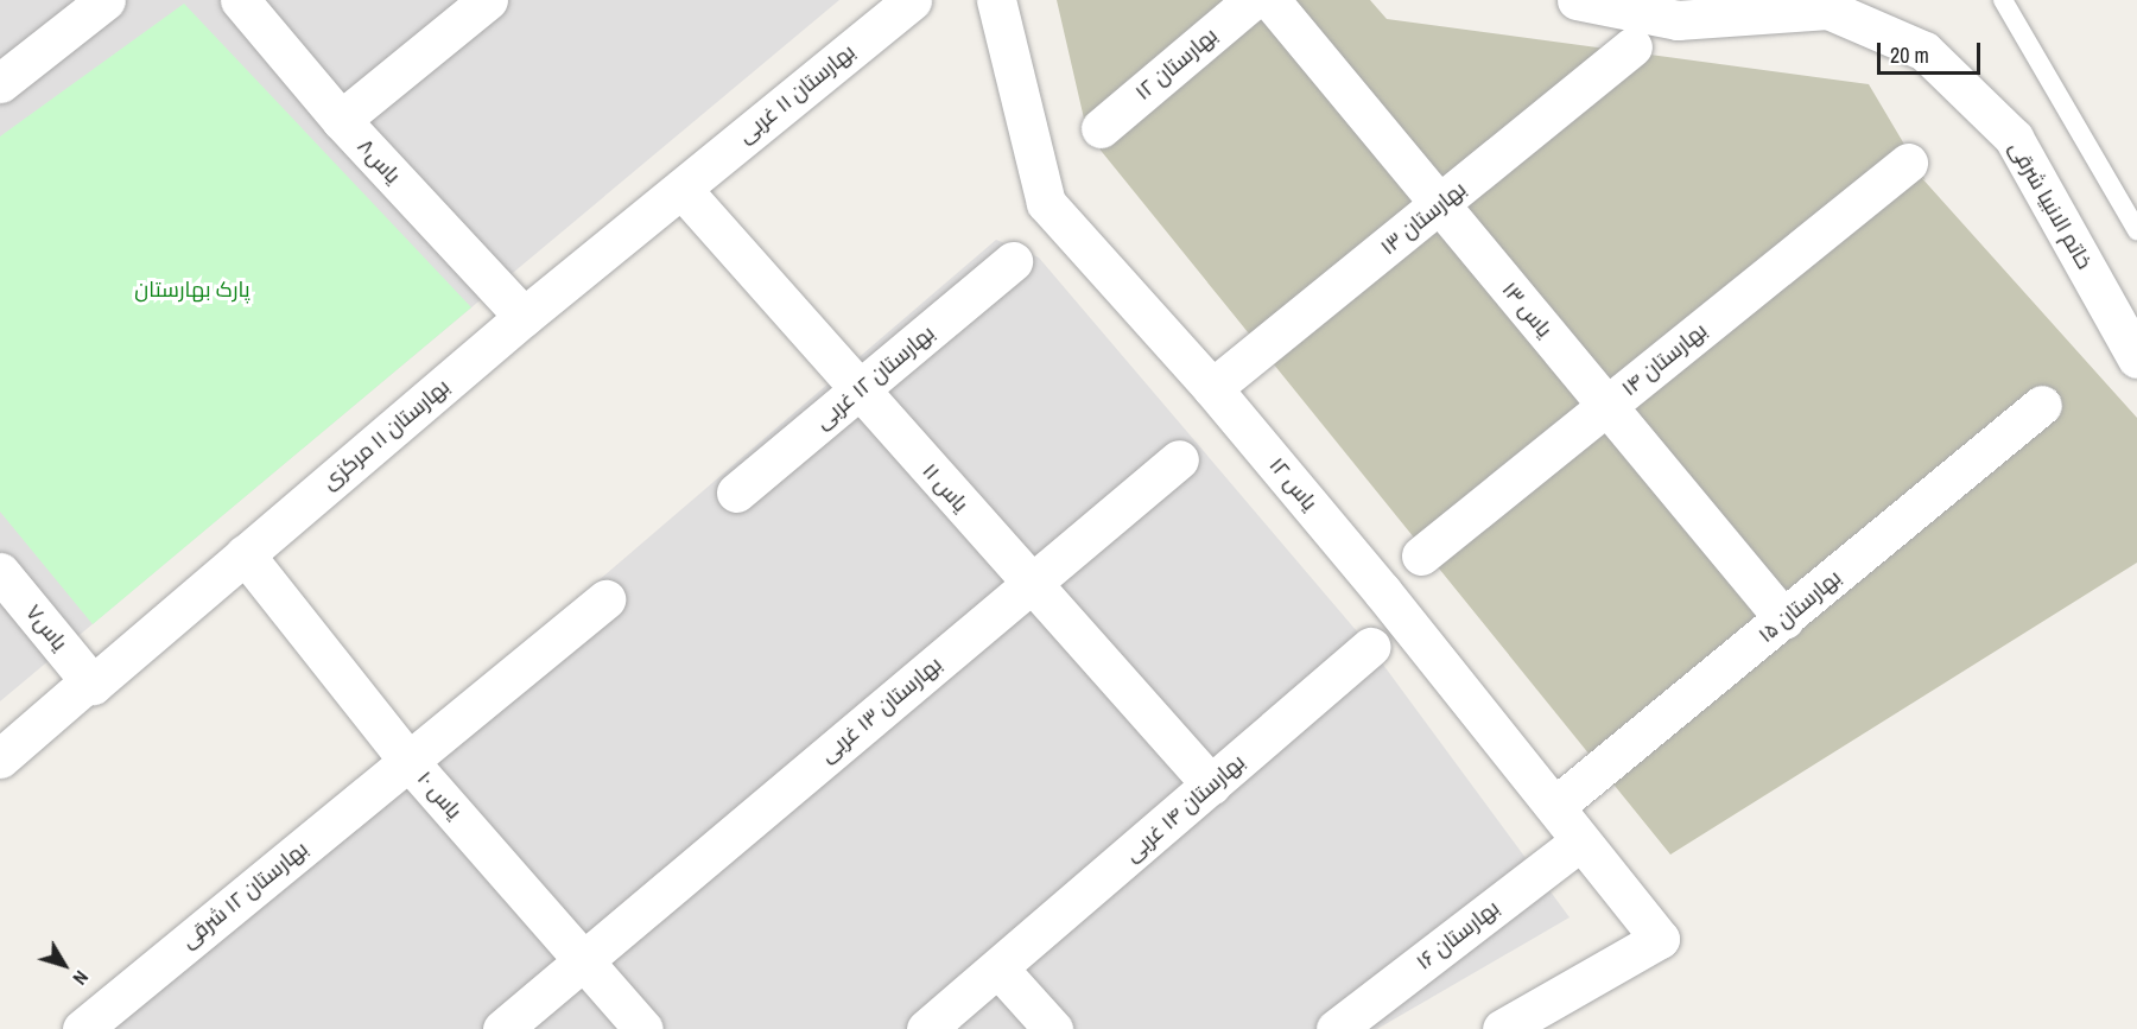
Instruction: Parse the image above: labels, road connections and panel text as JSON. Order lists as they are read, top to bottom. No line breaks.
{"streets":{"street":["بهارستان ۱۲","بهارستان ۱۱ غربی","یاس۸","خاتم الانبیا شرقی","بهارستان ۱۳","یاس ۱۳","بهارستان ۱۴","بهارستان ۱۲ غربی","بهارستان ۱۱ مرکزی","یاس ۱۲","یاس ۱۱","بهارستان ۱۵","یاس۷","بهارستان ۱۳ غربی","یاس ۱۰","بهارستان ۱۴ غربی","بهارستان ۱۲ شرقی","بهارستان ۱۶"]},"crossings":[["بهارستان ۱۱ غربی","بهارستان ۱۱ مرکزی"],["بهارستان ۱۱ غربی","یاس ۱۱"],["یاس۸","بهارستان ۱۱ مرکزی"],["بهارستان ۱۳","یاس ۱۳"],["بهارستان ۱۳","یاس ۱۲"],["یاس ۱۳","بهارستان ۱۴"],["یاس ۱۳","بهارستان ۱۵"],["بهارستان ۱۲ غربی","یاس ۱۱"],["بهارستان ۱۱ مرکزی","یاس ۱۱"],["بهارستان ۱۱ مرکزی","یاس۷"],["بهارستان ۱۱ مرکزی","یاس ۱۰"],["یاس ۱۲","بهارستان ۱۵"],["یاس ۱۲","بهارستان ۱۶"],["یاس ۱۱","بهارستان ۱۳ غربی"],["یاس ۱۱","بهارستان ۱۴ غربی"],["بهارستان ۱۳ غربی","یاس ۱۰"],["یاس ۱۰","بهارستان ۱۲ شرقی"]],"parks":["پارک بهارستان"],"scale_bar":"20 m","north":"bottom right"}
